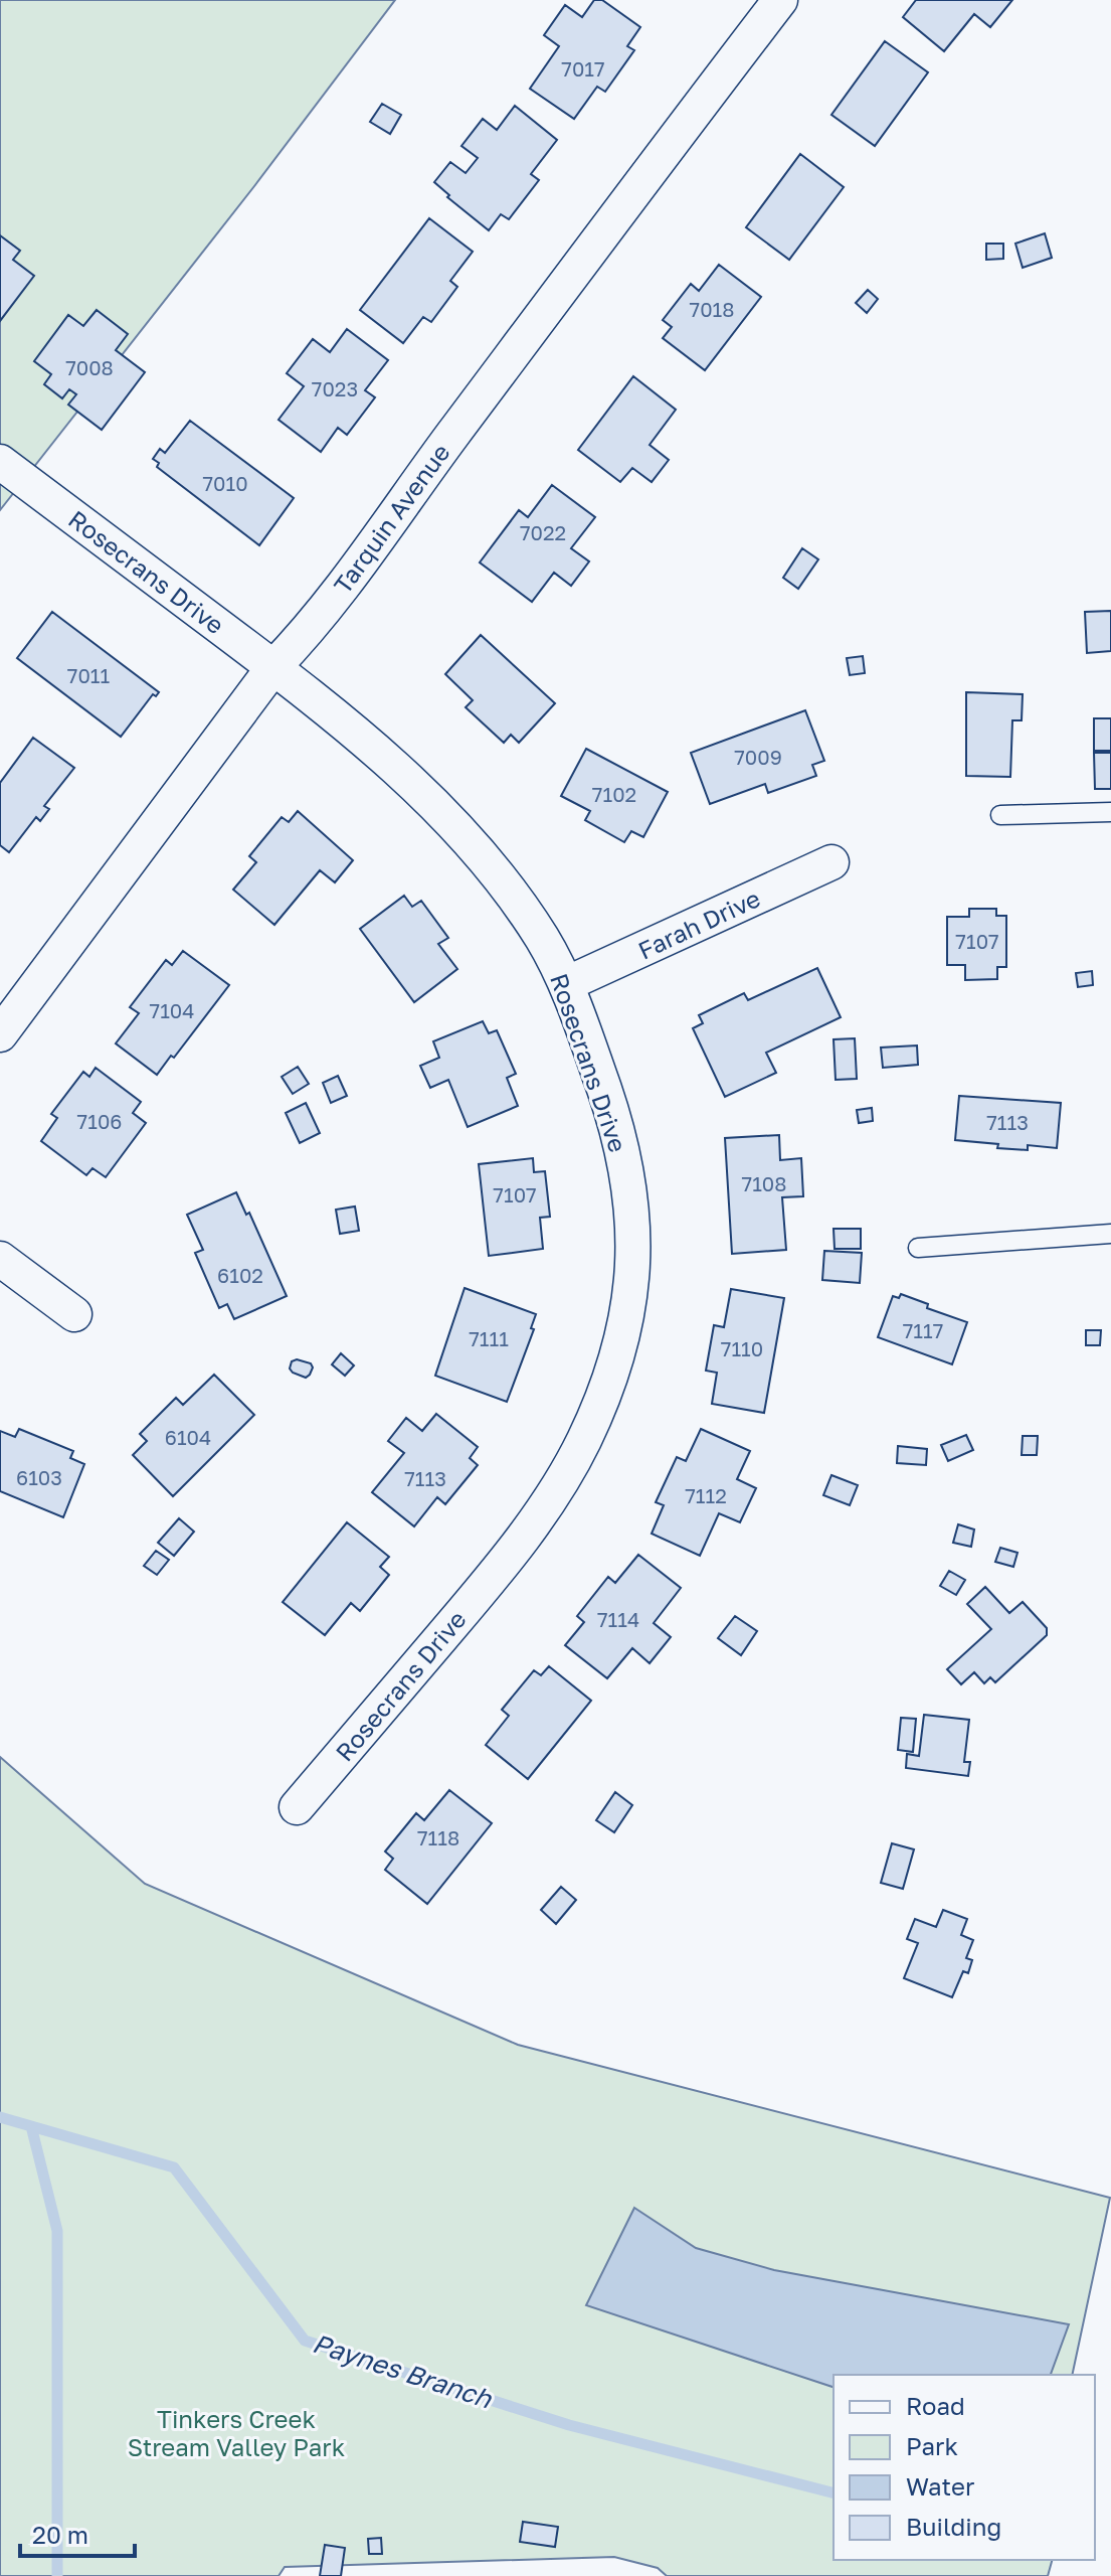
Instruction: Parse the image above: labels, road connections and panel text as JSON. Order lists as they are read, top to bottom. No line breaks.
{"streets":{"street":["Tarquin Avenue","Rosecrans Drive","Farah Drive"]},"crossings":[["Tarquin Avenue","Rosecrans Drive"],["Rosecrans Drive","Farah Drive"]],"water":["Paynes Branch"],"parks":["Tinkers Creek Stream Valley Park"],"house_numbers":["7017","7018","7008","7023","7010","7022","7011","7009","7102","7107","7104","7106","7113","7108","7107","6102","7117","7111","7110","6104","6103","7113","7112","7114","7118"],"legend":["Road","Park","Water","Building"],"scale_bar":"20 m"}
